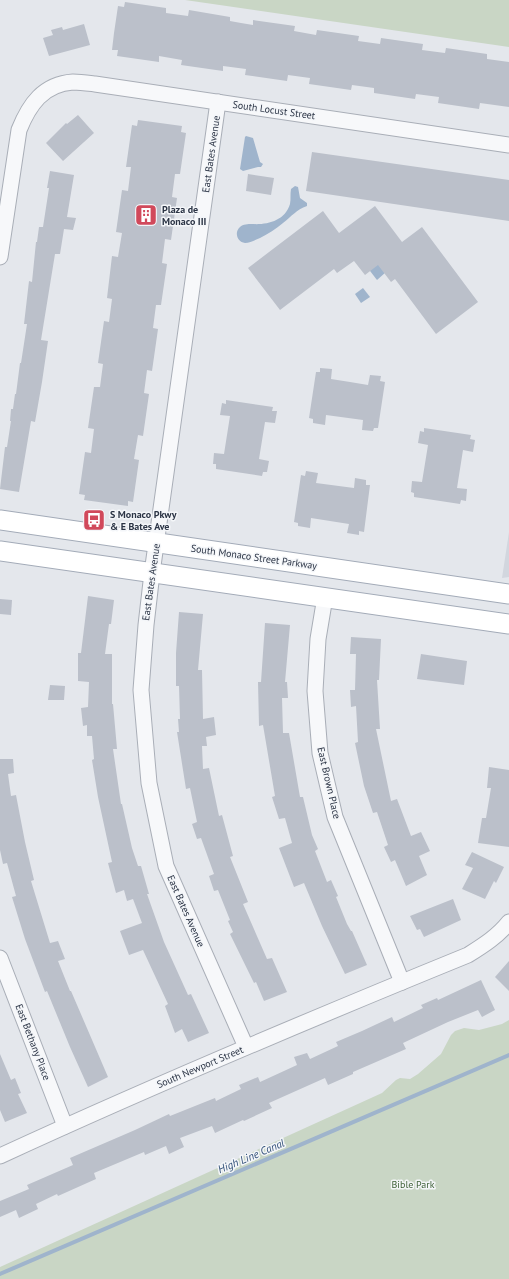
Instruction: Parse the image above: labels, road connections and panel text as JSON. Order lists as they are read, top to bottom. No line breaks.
{"streets":{"main road":["South Monaco Street Parkway"],"street":["South Locust Street","East Bates Avenue","East Brown Place","East Bethany Place","South Newport Street"]},"crossings":[["South Locust Street","East Bates Avenue"],["East Bates Avenue","South Monaco Street Parkway"],["East Bates Avenue","South Newport Street"],["East Brown Place","South Newport Street"],["East Bethany Place","South Newport Street"]],"water":["High Line Canal"],"parks":["Bible Park"],"places":{"building":["Plaza de Monaco III"],"bus stop":["S Monaco Pkwy & E Bates Ave"]}}
